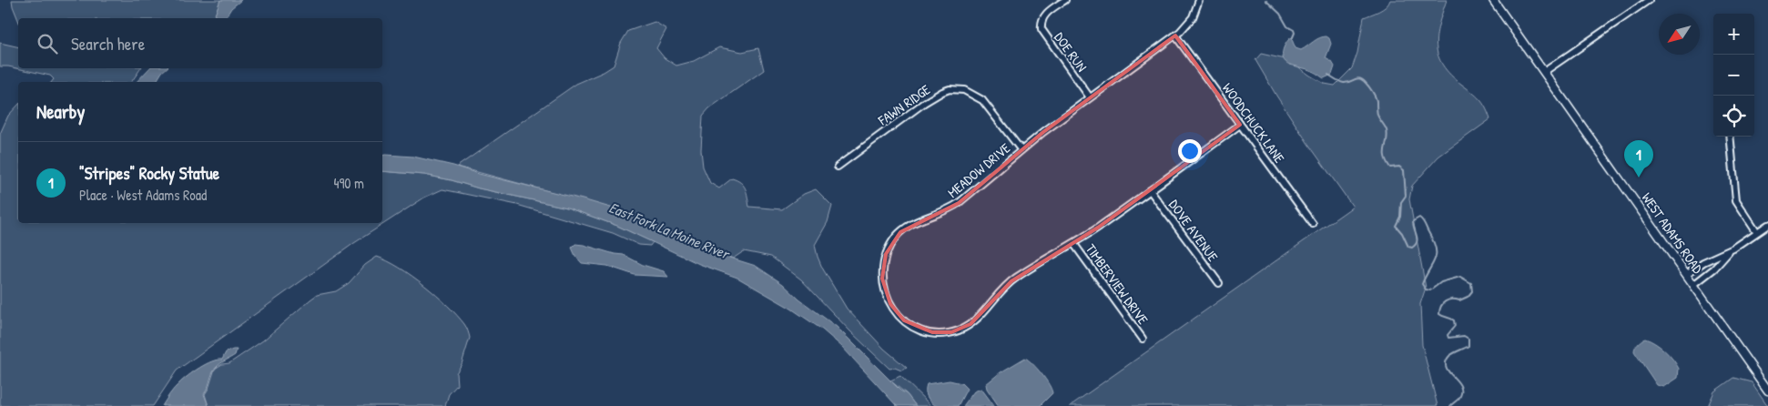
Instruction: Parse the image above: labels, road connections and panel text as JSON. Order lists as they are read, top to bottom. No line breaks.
{"streets":{"street":["DOE RUN","FAWN RIDGE","WOODCHUCK LANE","MEADOW DRIVE","DOVE AVENUE","WEST ADAMS ROAD","TIMBERVIEW DRIVE"]},"crossings":[["DOE RUN","MEADOW DRIVE"],["FAWN RIDGE","MEADOW DRIVE"],["WOODCHUCK LANE","MEADOW DRIVE"],["MEADOW DRIVE","DOVE AVENUE"],["MEADOW DRIVE","TIMBERVIEW DRIVE"]],"water":["East Fork La Moine River"],"north":"bottom left","page":{"map_buttons":["+","−"],"search":"Search here","heading":"Nearby","pins":"1","list":[{"mark":"1","name":"\"Stripes\" Rocky Statue","note":"Place · West Adams Road","value":"490 m"}]}}
